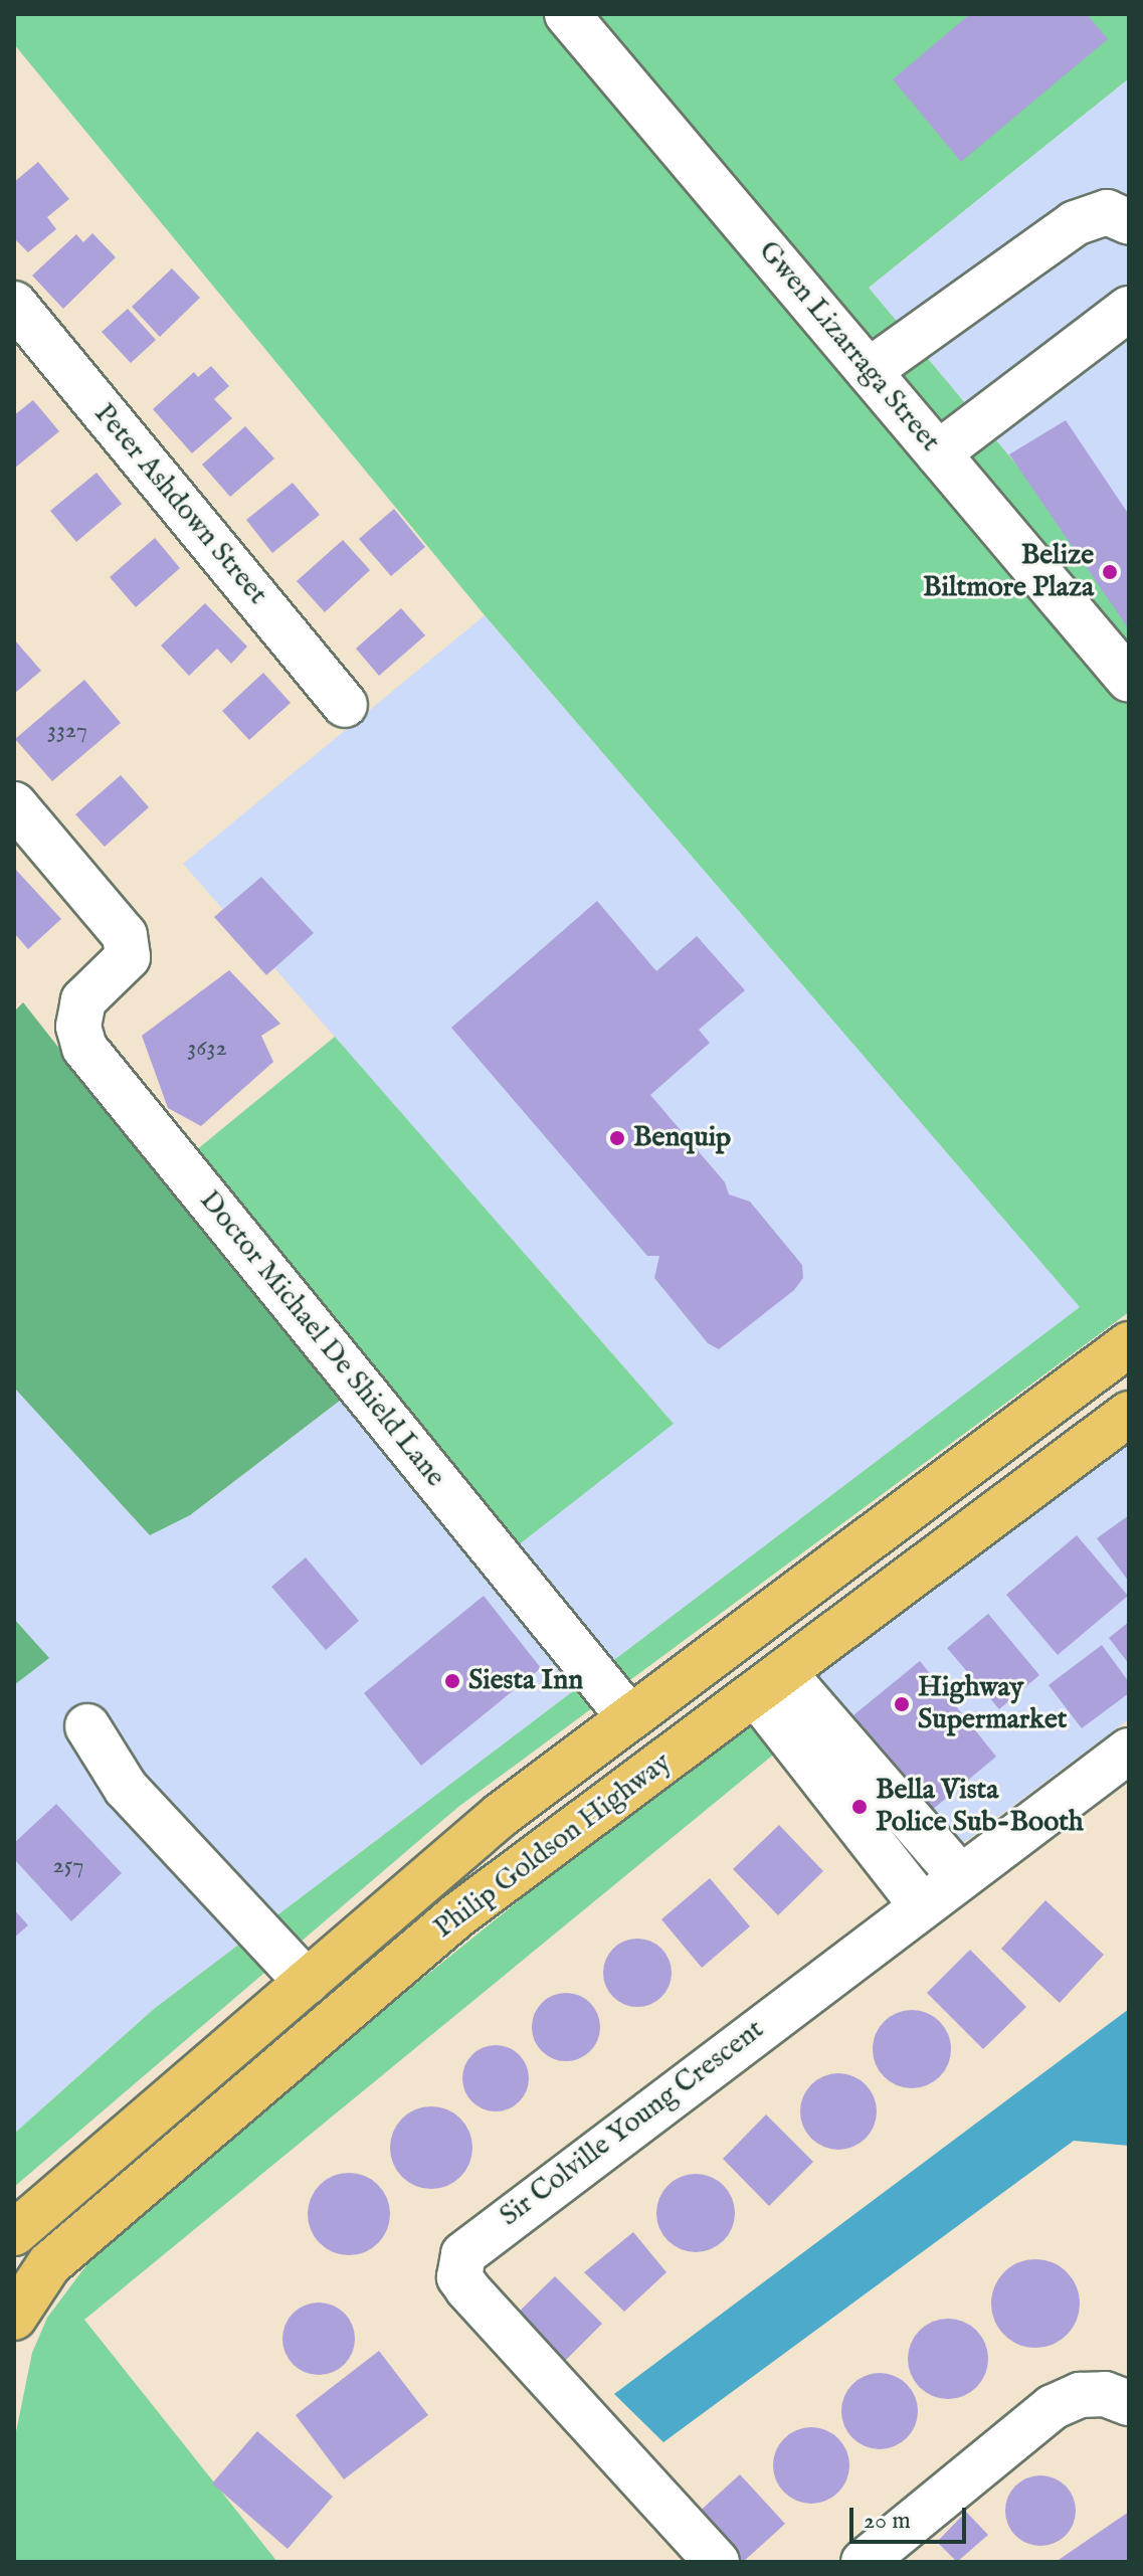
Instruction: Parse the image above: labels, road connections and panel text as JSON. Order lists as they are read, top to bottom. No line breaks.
{"streets":{"highway":["Philip Goldson Highway"],"street":["Gwen Lizarraga Street","Peter Ashdown Street","Doctor Michael De Shield Lane","Sir Colville Young Crescent"]},"crossings":[["Doctor Michael De Shield Lane","Philip Goldson Highway"]],"places":["Belize Biltmore Plaza","Benquip","Siesta Inn","Highway Supermarket","Bella Vista Police Sub-Booth"],"house_numbers":["3327","3632","257"],"scale_bar":"20 m"}
